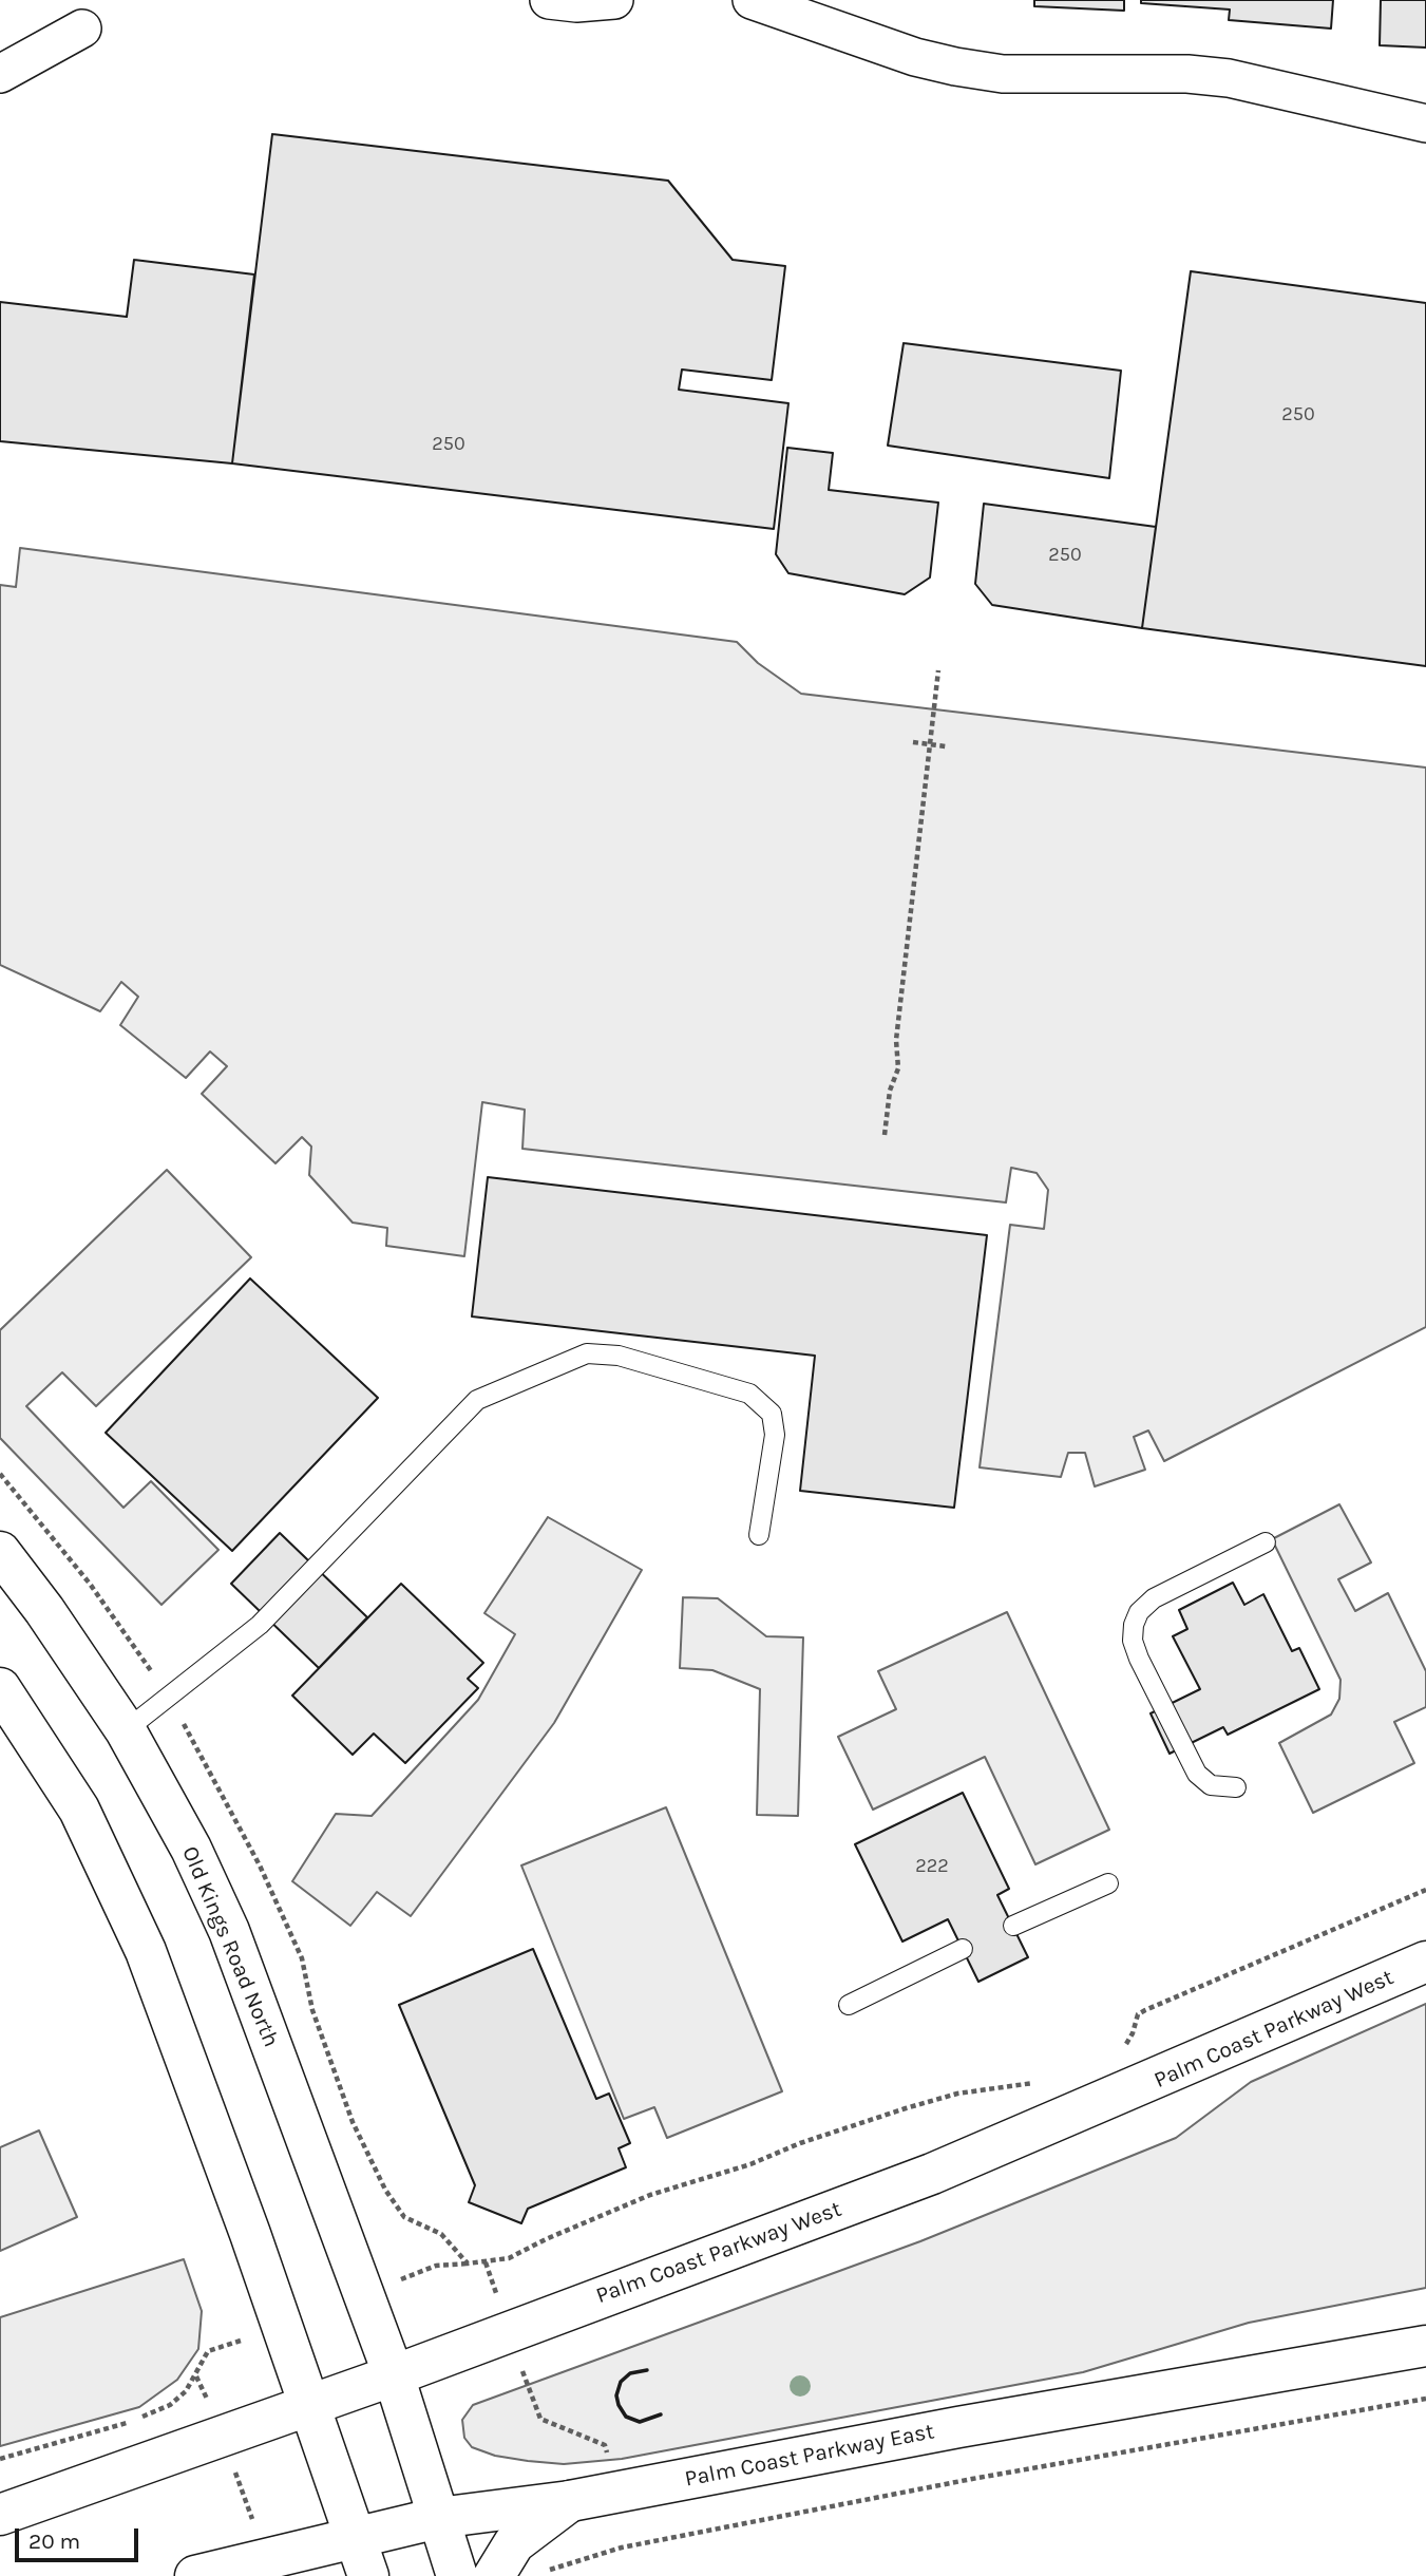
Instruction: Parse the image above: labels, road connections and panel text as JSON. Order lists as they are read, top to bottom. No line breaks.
{"streets":{"main road":["Old Kings Road North","Palm Coast Parkway West","Palm Coast Parkway East"]},"crossings":[["Old Kings Road North","Palm Coast Parkway West"],["Old Kings Road North","Palm Coast Parkway East"]],"house_numbers":["250","250","250","222"],"scale_bar":"20 m"}
